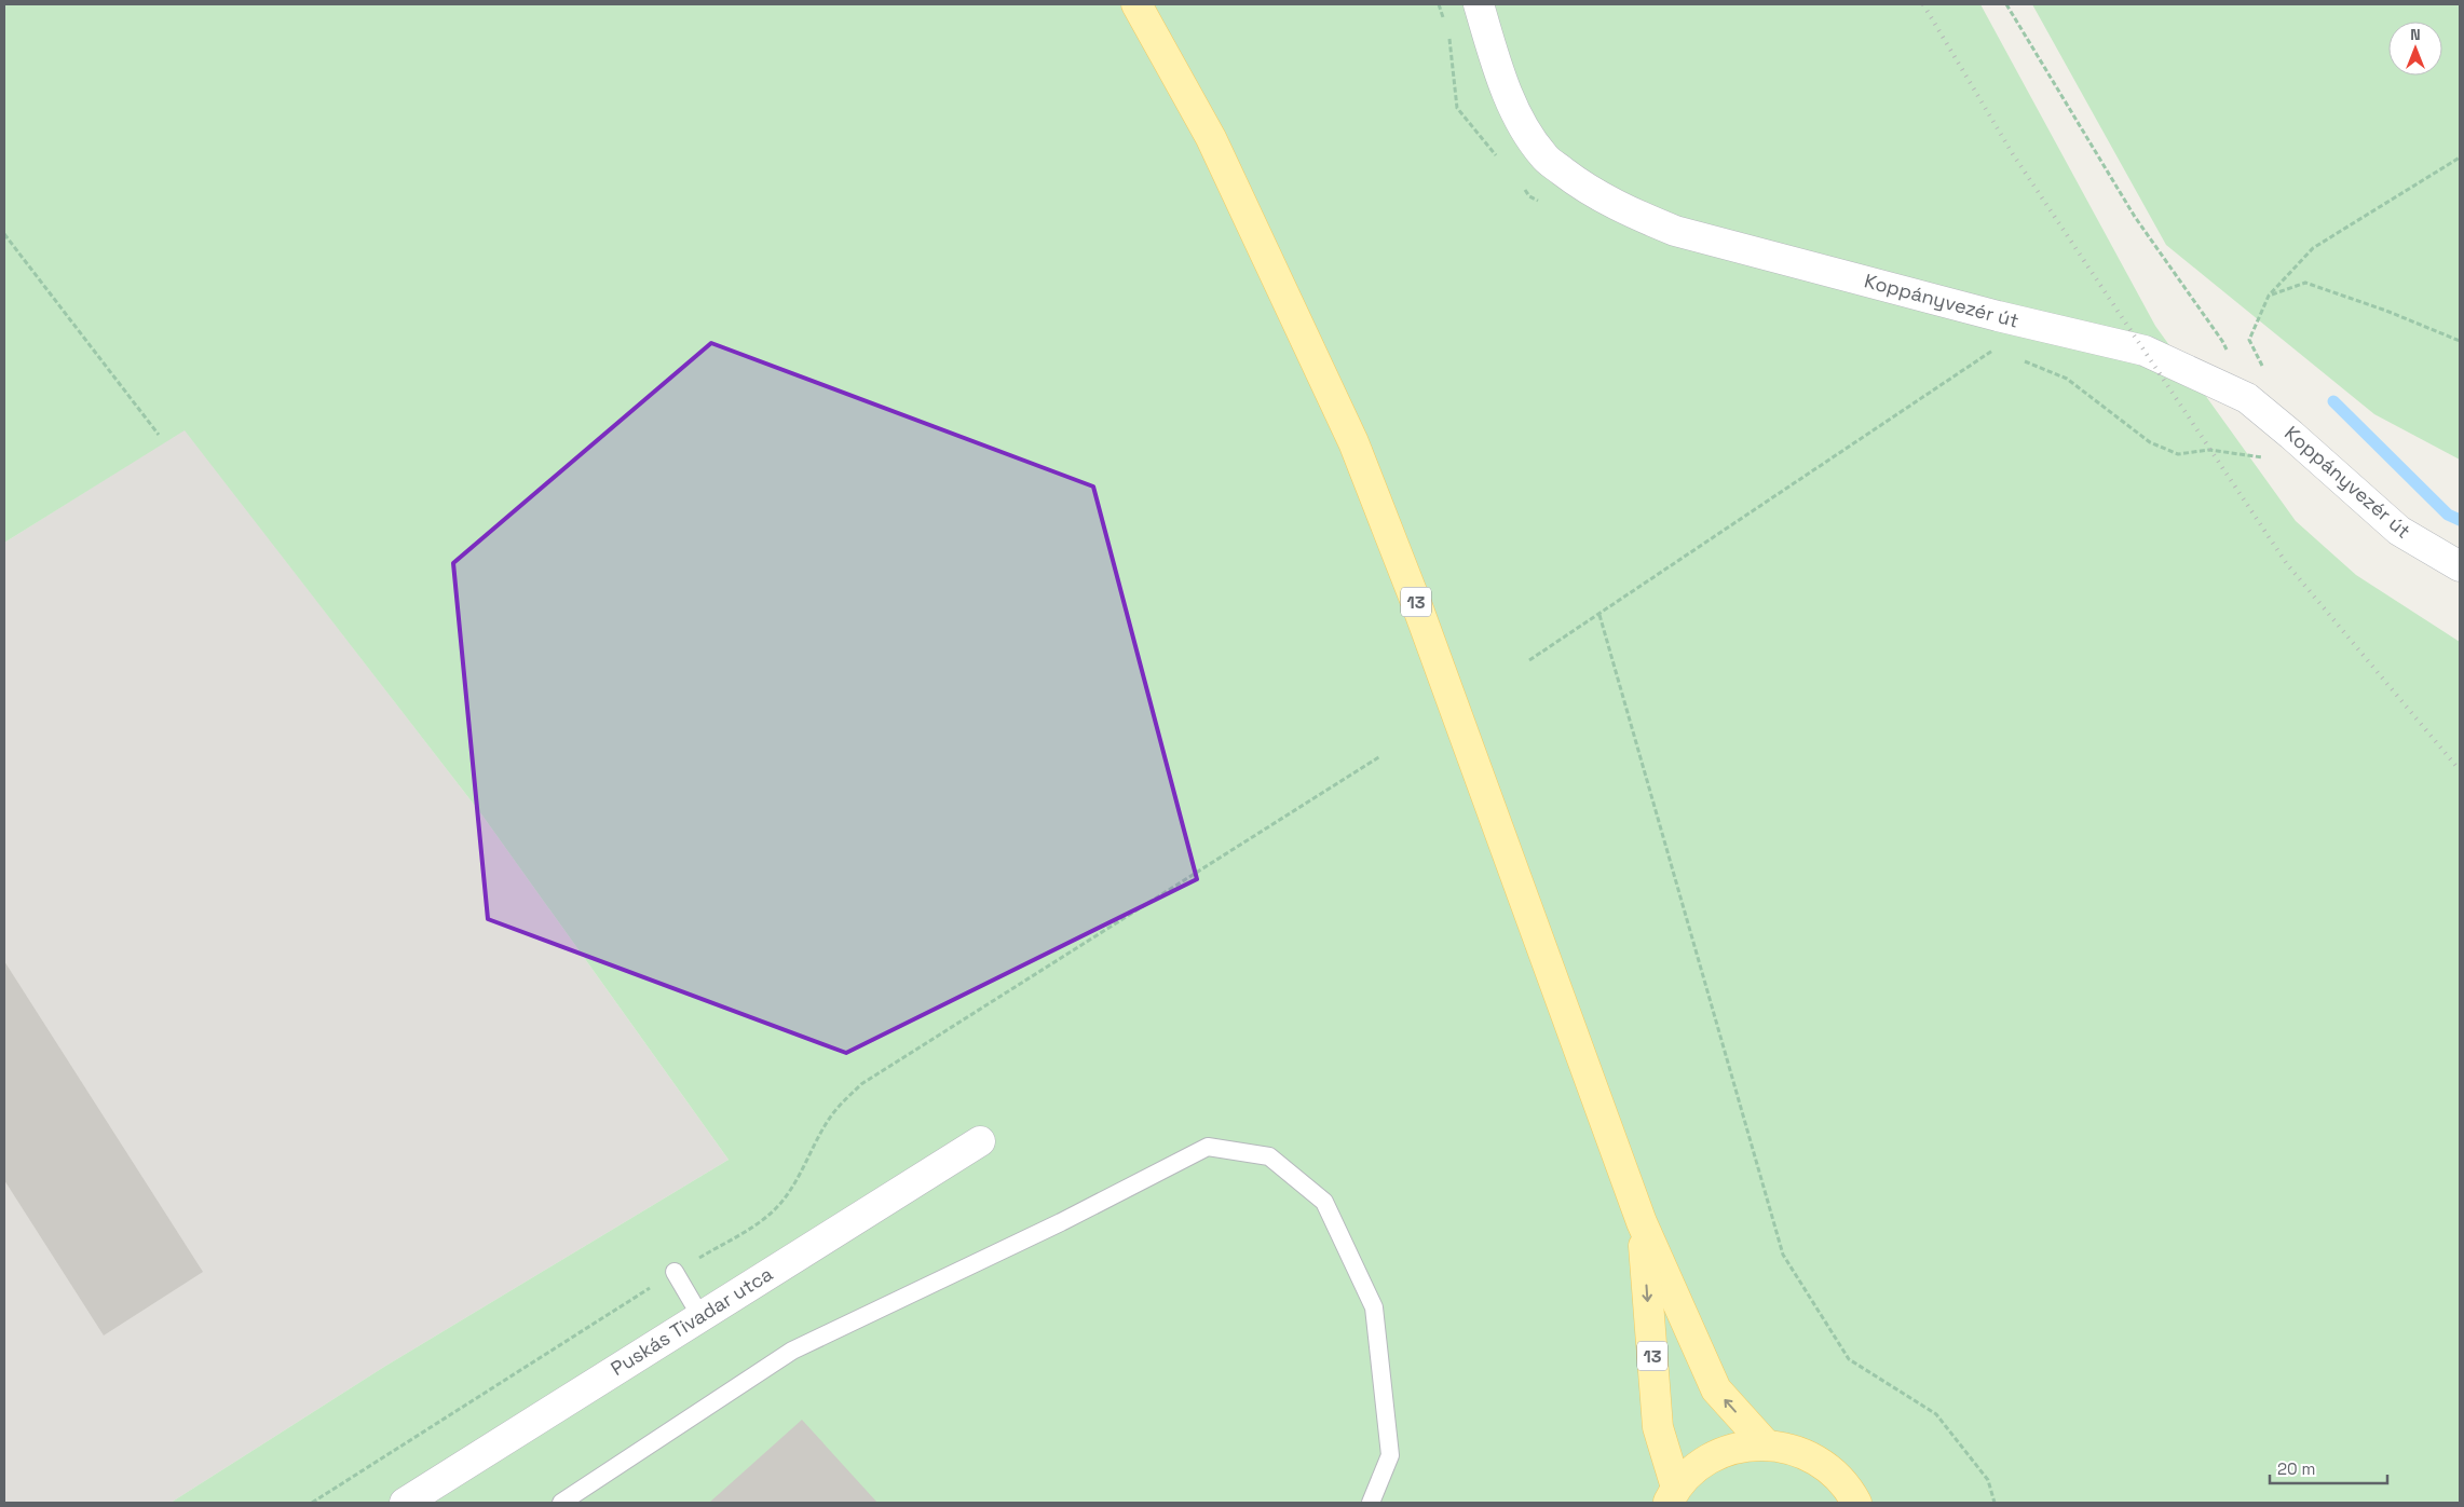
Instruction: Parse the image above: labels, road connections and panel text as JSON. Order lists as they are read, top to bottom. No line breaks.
{"streets":{"main road":["13"],"street":["Koppányvezér út","Puskás Tivadar utca"]},"scale_bar":"20 m","north":"top"}
